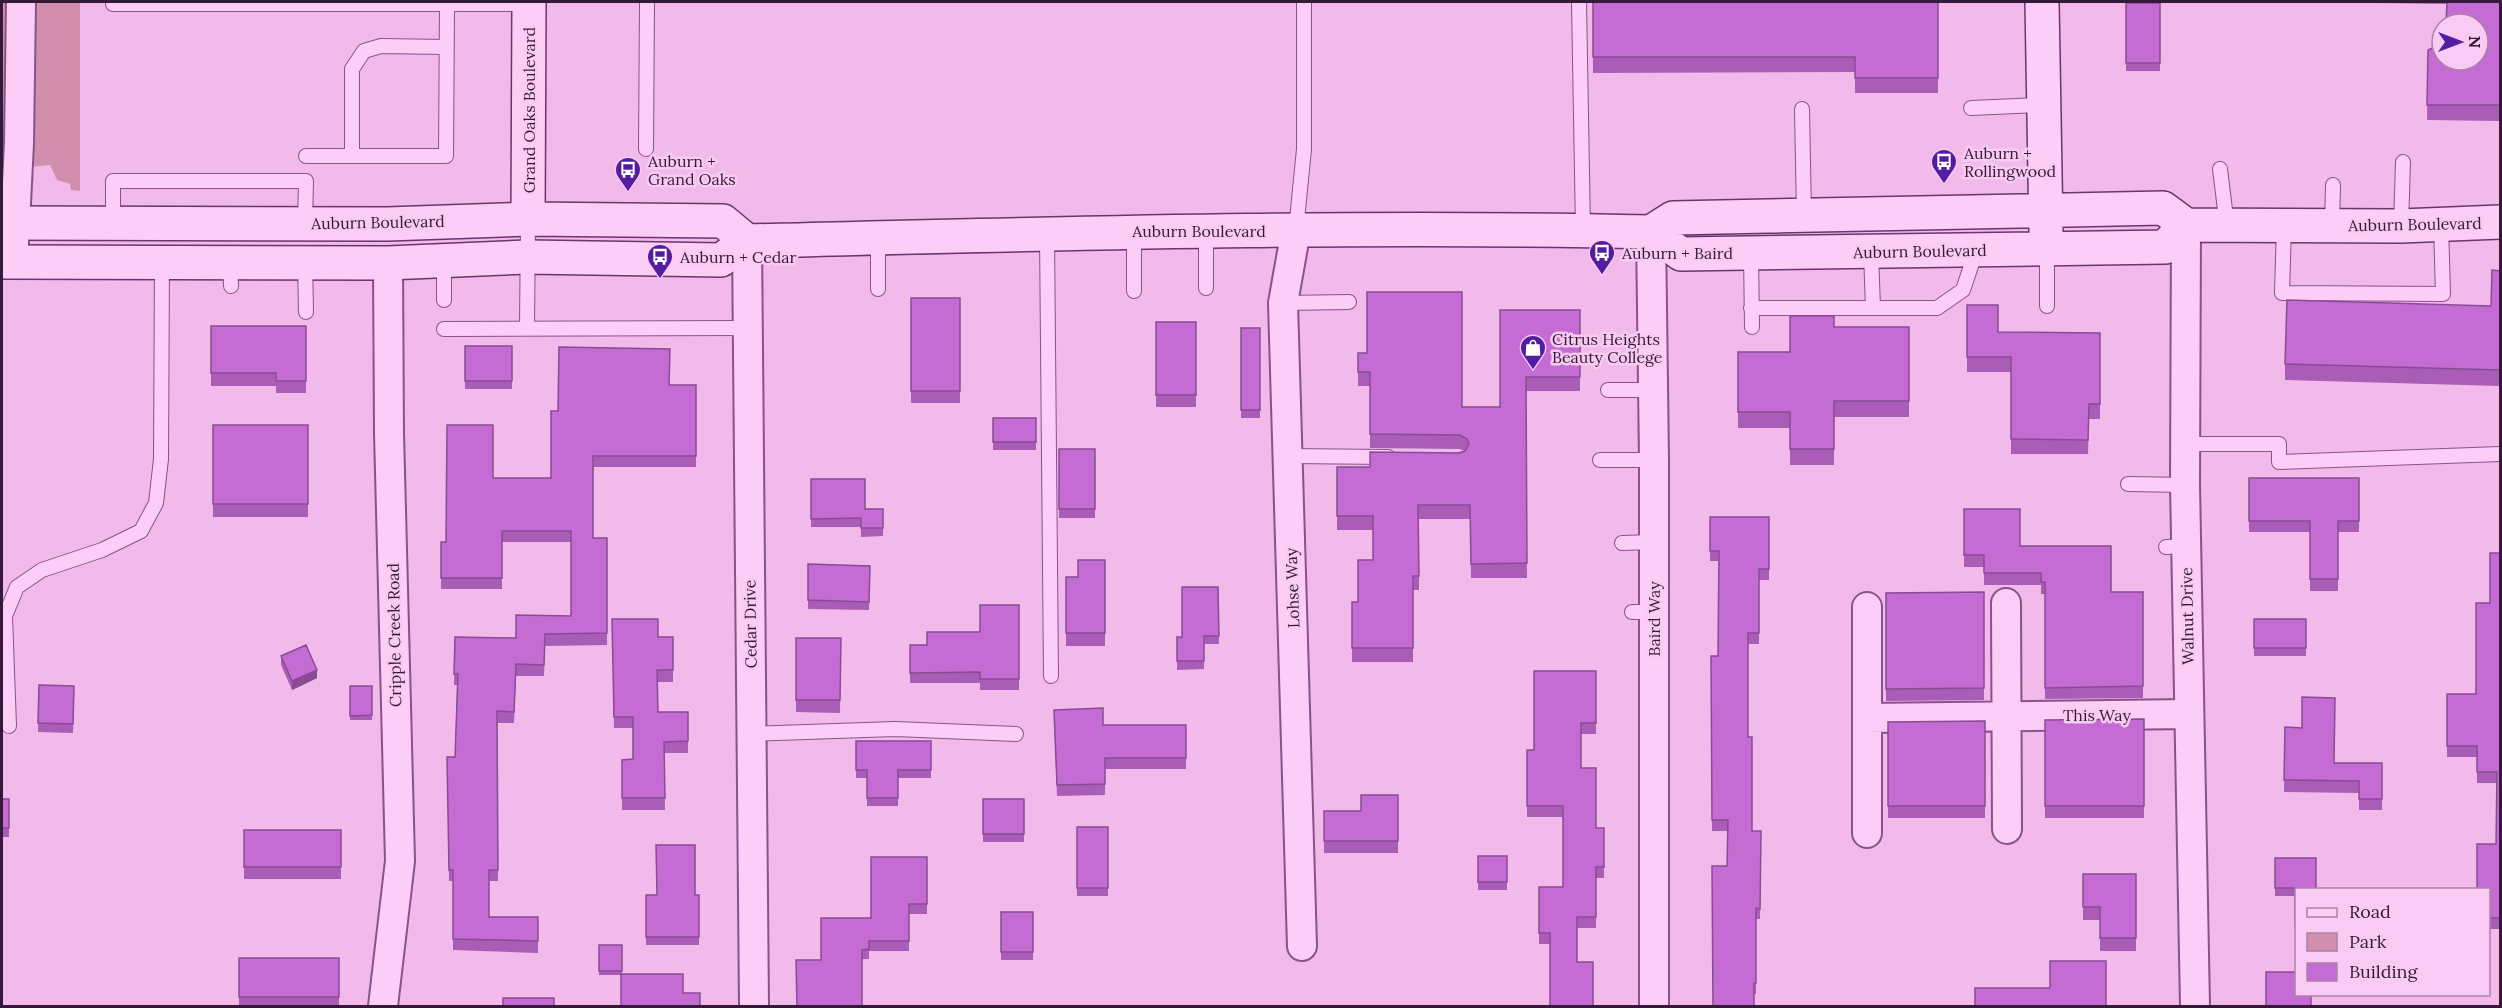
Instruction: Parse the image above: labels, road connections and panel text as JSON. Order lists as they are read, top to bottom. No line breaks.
{"streets":{"main road":["Grand Oaks Boulevard","Auburn Boulevard"],"street":["Lohse Way","Walnut Drive","Baird Way","Cedar Drive","Cripple Creek Road","This Way"]},"crossings":[["Grand Oaks Boulevard","Auburn Boulevard"],["Auburn Boulevard","Lohse Way"],["Auburn Boulevard","Walnut Drive"],["Auburn Boulevard","Baird Way"],["Auburn Boulevard","Cedar Drive"],["Walnut Drive","This Way"]],"places":{"bus stop":["Auburn + Rollingwood","Auburn + Grand Oaks","Auburn + Baird","Auburn + Cedar"],"shop":["Citrus Heights Beauty College"]},"legend":["Road","Park","Building"],"north":"right"}
